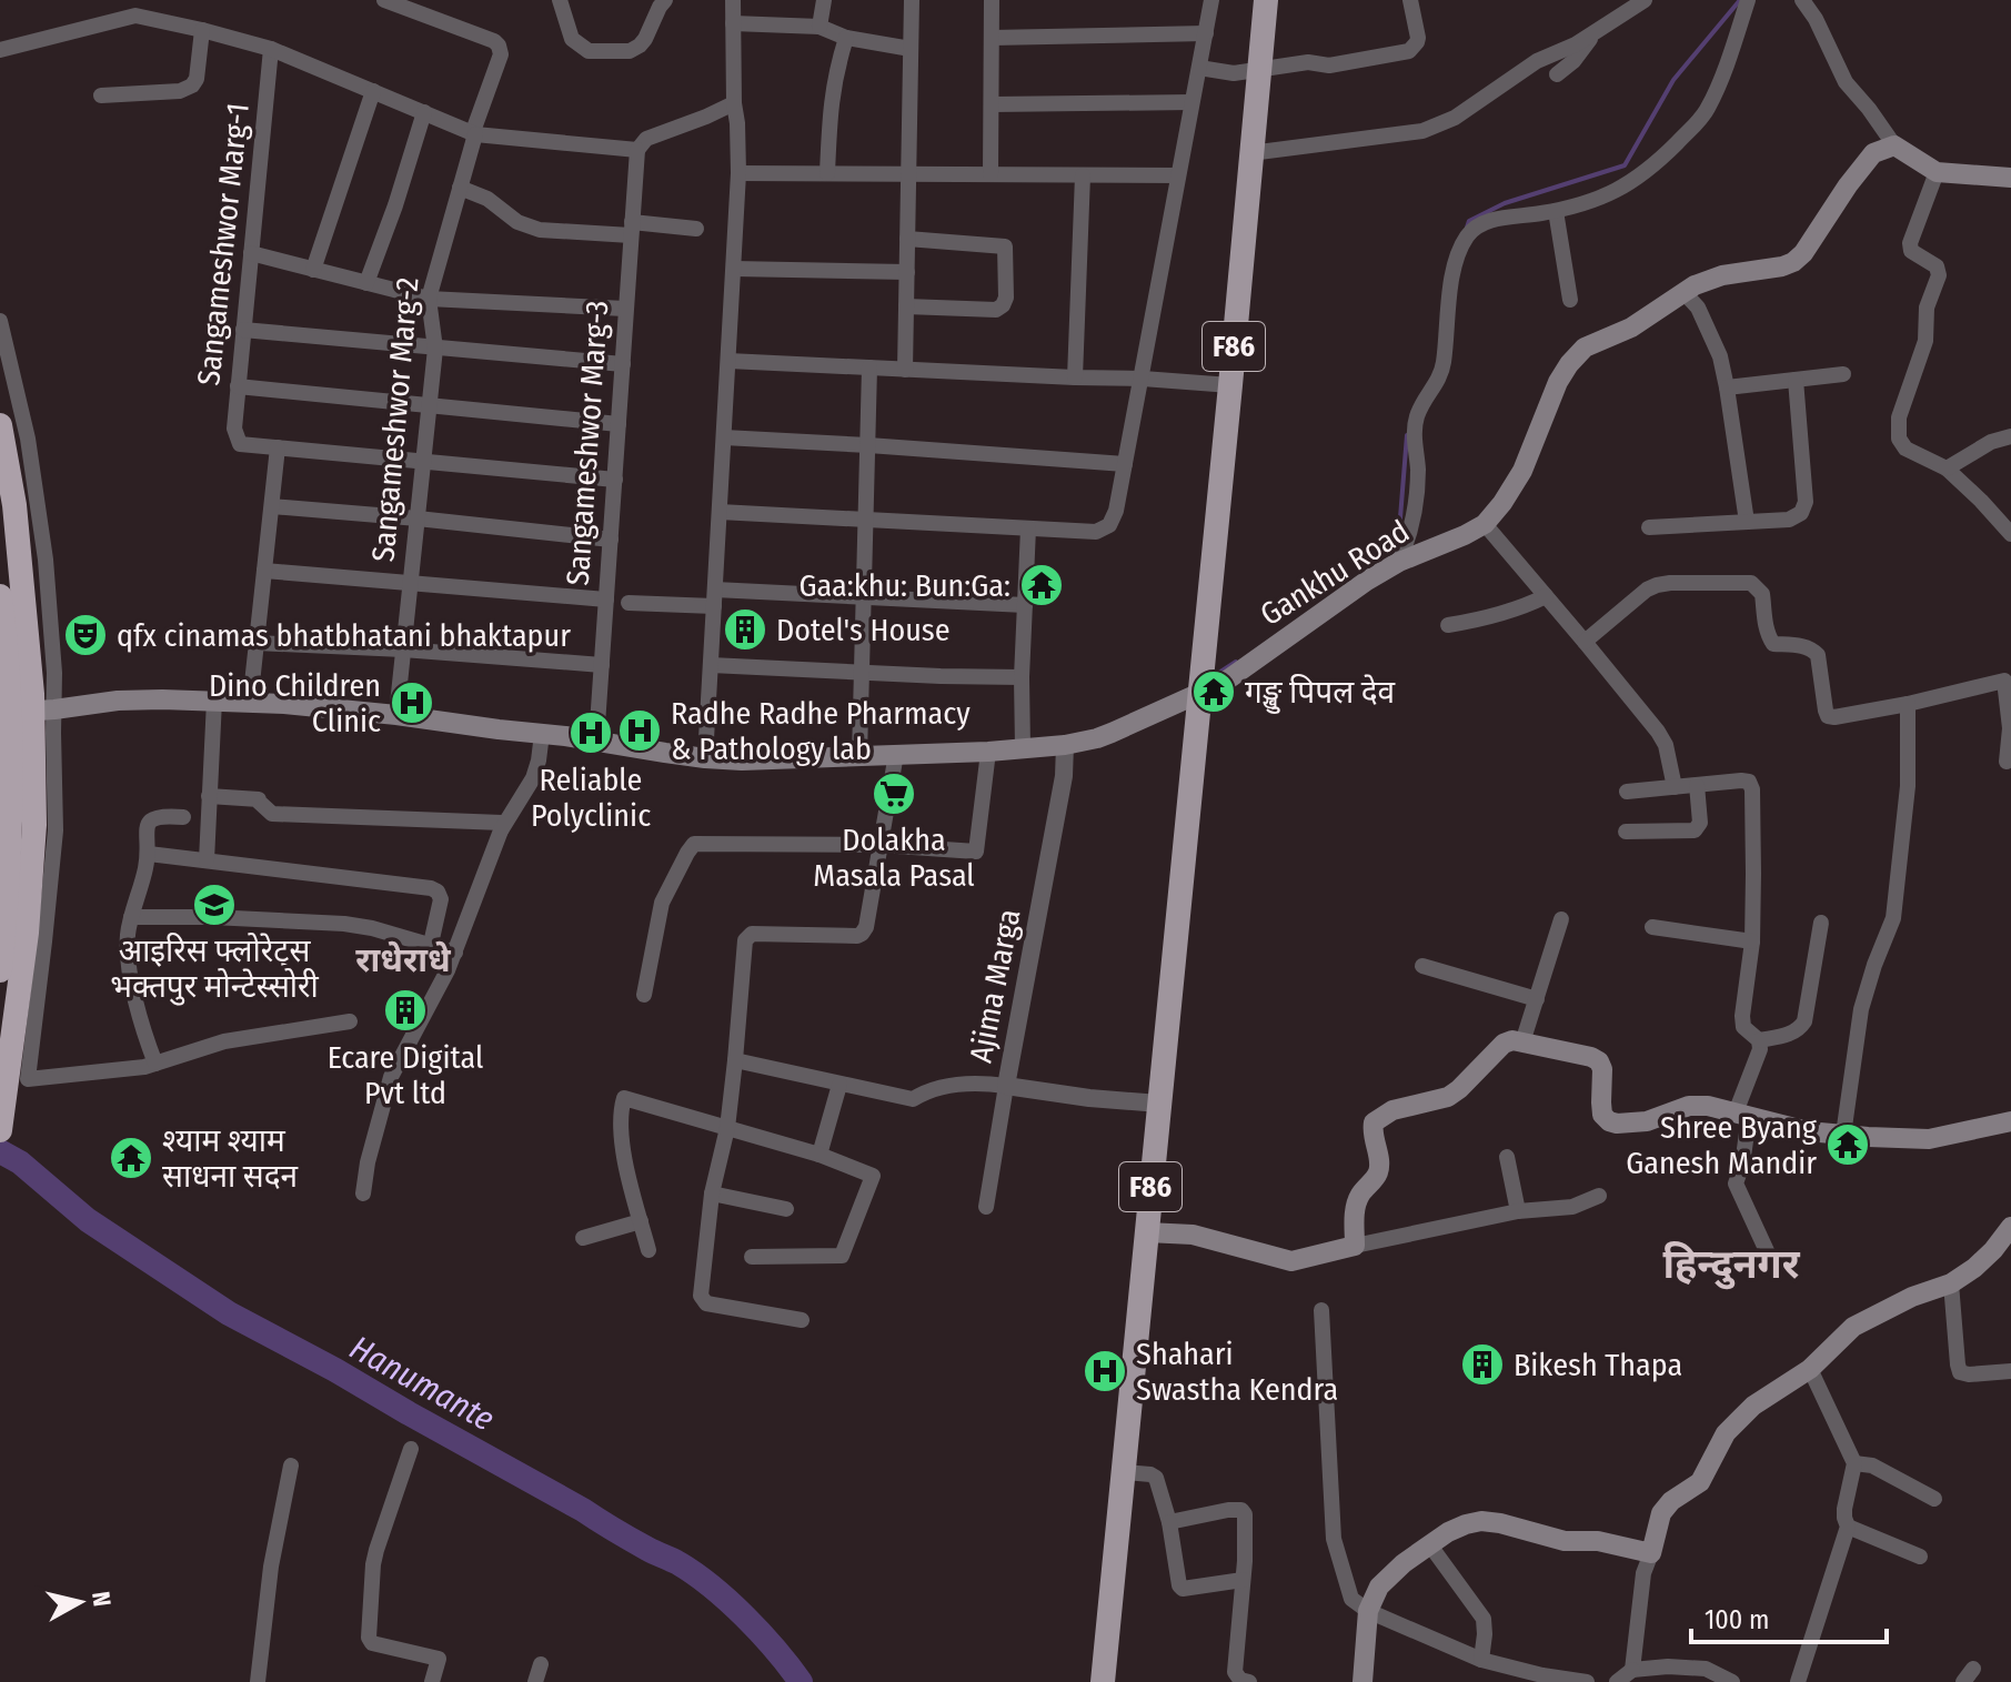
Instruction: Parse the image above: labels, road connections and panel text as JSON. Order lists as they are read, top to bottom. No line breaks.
{"streets":{"main road":["F86","Gankhu Road"],"street":["Sangameshwor Marg-1","Sangameshwor Marg-2","Sangameshwor Marg-3","Ajima Marga"]},"crossings":[["F86","Gankhu Road"],["F86","Ajima Marga"],["Sangameshwor Marg-2","Gankhu Road"],["Sangameshwor Marg-3","Gankhu Road"],["Gankhu Road","Ajima Marga"]],"districts":["राधेराधे","हिन्दुनगर"],"water":["Hanumante"],"places":{"temple":["Gaa:khu: Bun:Ga:","गङ्खु पिपल देव","Shree Byang Ganesh Mandir","श्याम श्याम साधना सदन"],"building":["Dotel's House","Ecare Digital Pvt ltd","Bikesh Thapa"],"theatre":["qfx cinamas bhatbhatani bhaktapur"],"hospital":["Dino Children Clinic","Radhe Radhe Pharmacy & Pathology lab","Reliable Polyclinic","Shahari Swastha Kendra"],"supermarket":["Dolakha Masala Pasal"],"school or university":["आइरिस फ्लोरेट्स भक्तपुर मोन्टेस्सोरी"]},"scale_bar":"100 m","north":"right"}
